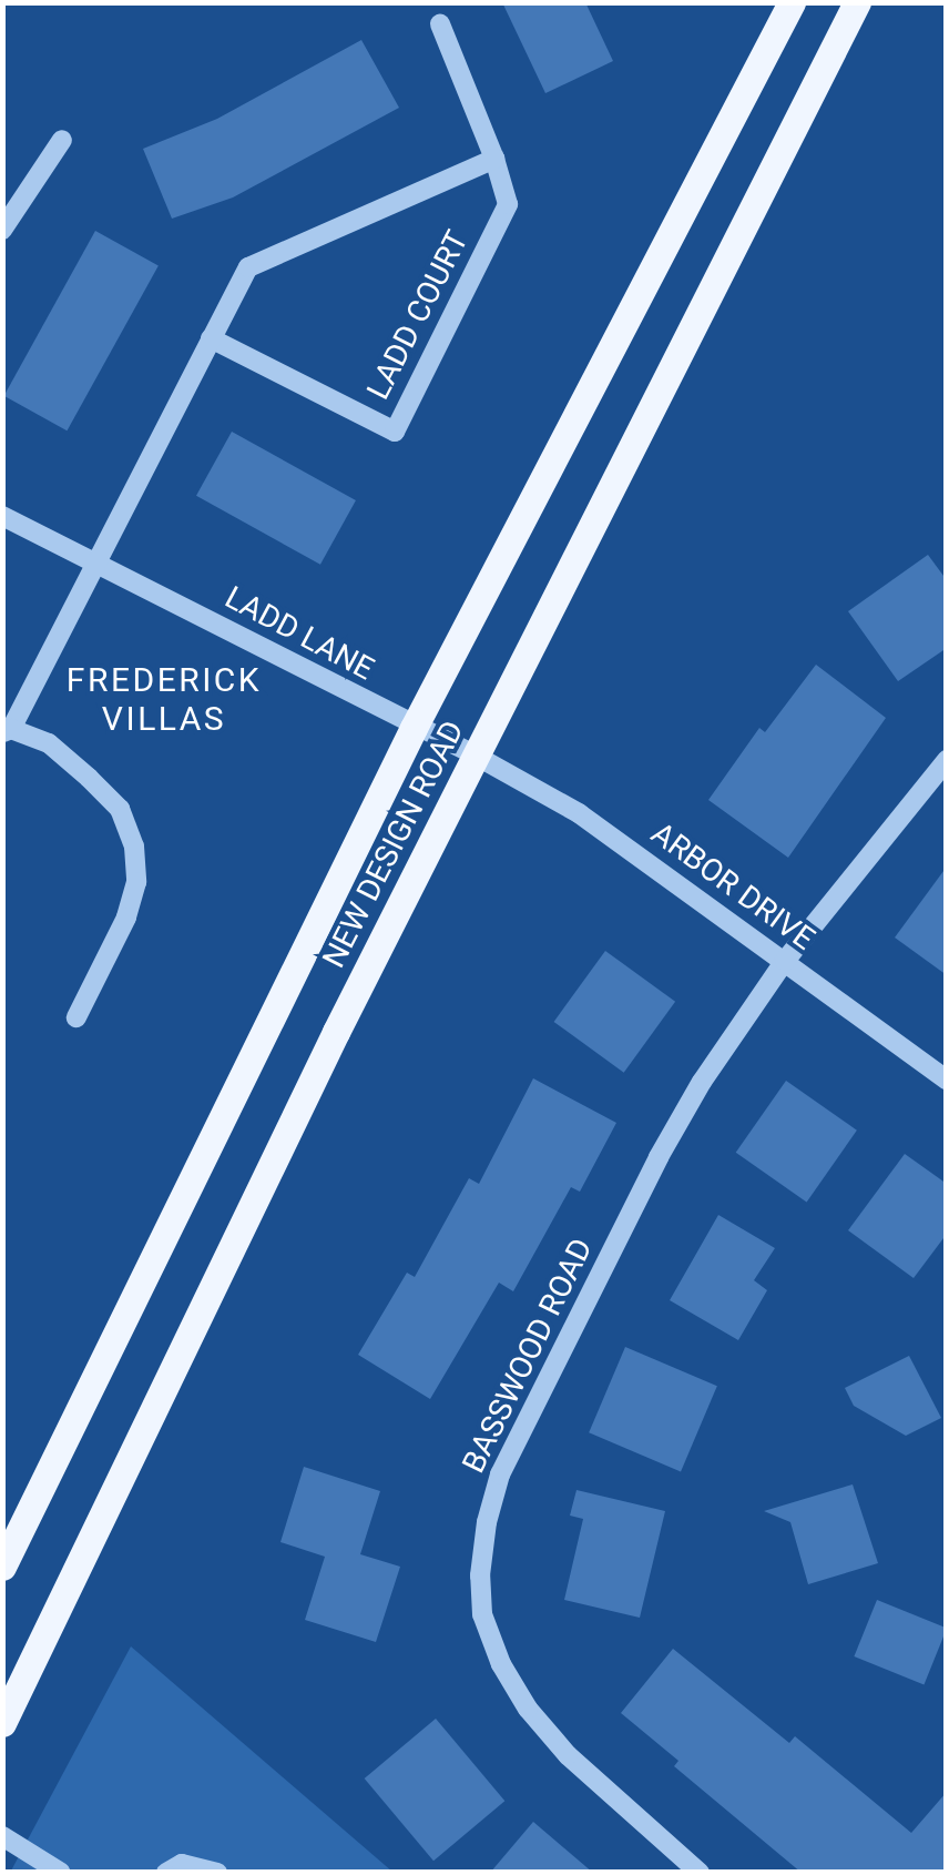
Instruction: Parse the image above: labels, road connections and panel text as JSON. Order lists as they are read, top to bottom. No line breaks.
{"streets":{"main road":["NEW DESIGN ROAD"],"street":["LADD COURT","LADD LANE","ARBOR DRIVE","BASSWOOD ROAD"]},"crossings":[["LADD COURT","LADD LANE"],["LADD LANE","NEW DESIGN ROAD"],["LADD LANE","ARBOR DRIVE"],["NEW DESIGN ROAD","ARBOR DRIVE"],["ARBOR DRIVE","BASSWOOD ROAD"]],"districts":["FREDERICK VILLAS"]}
